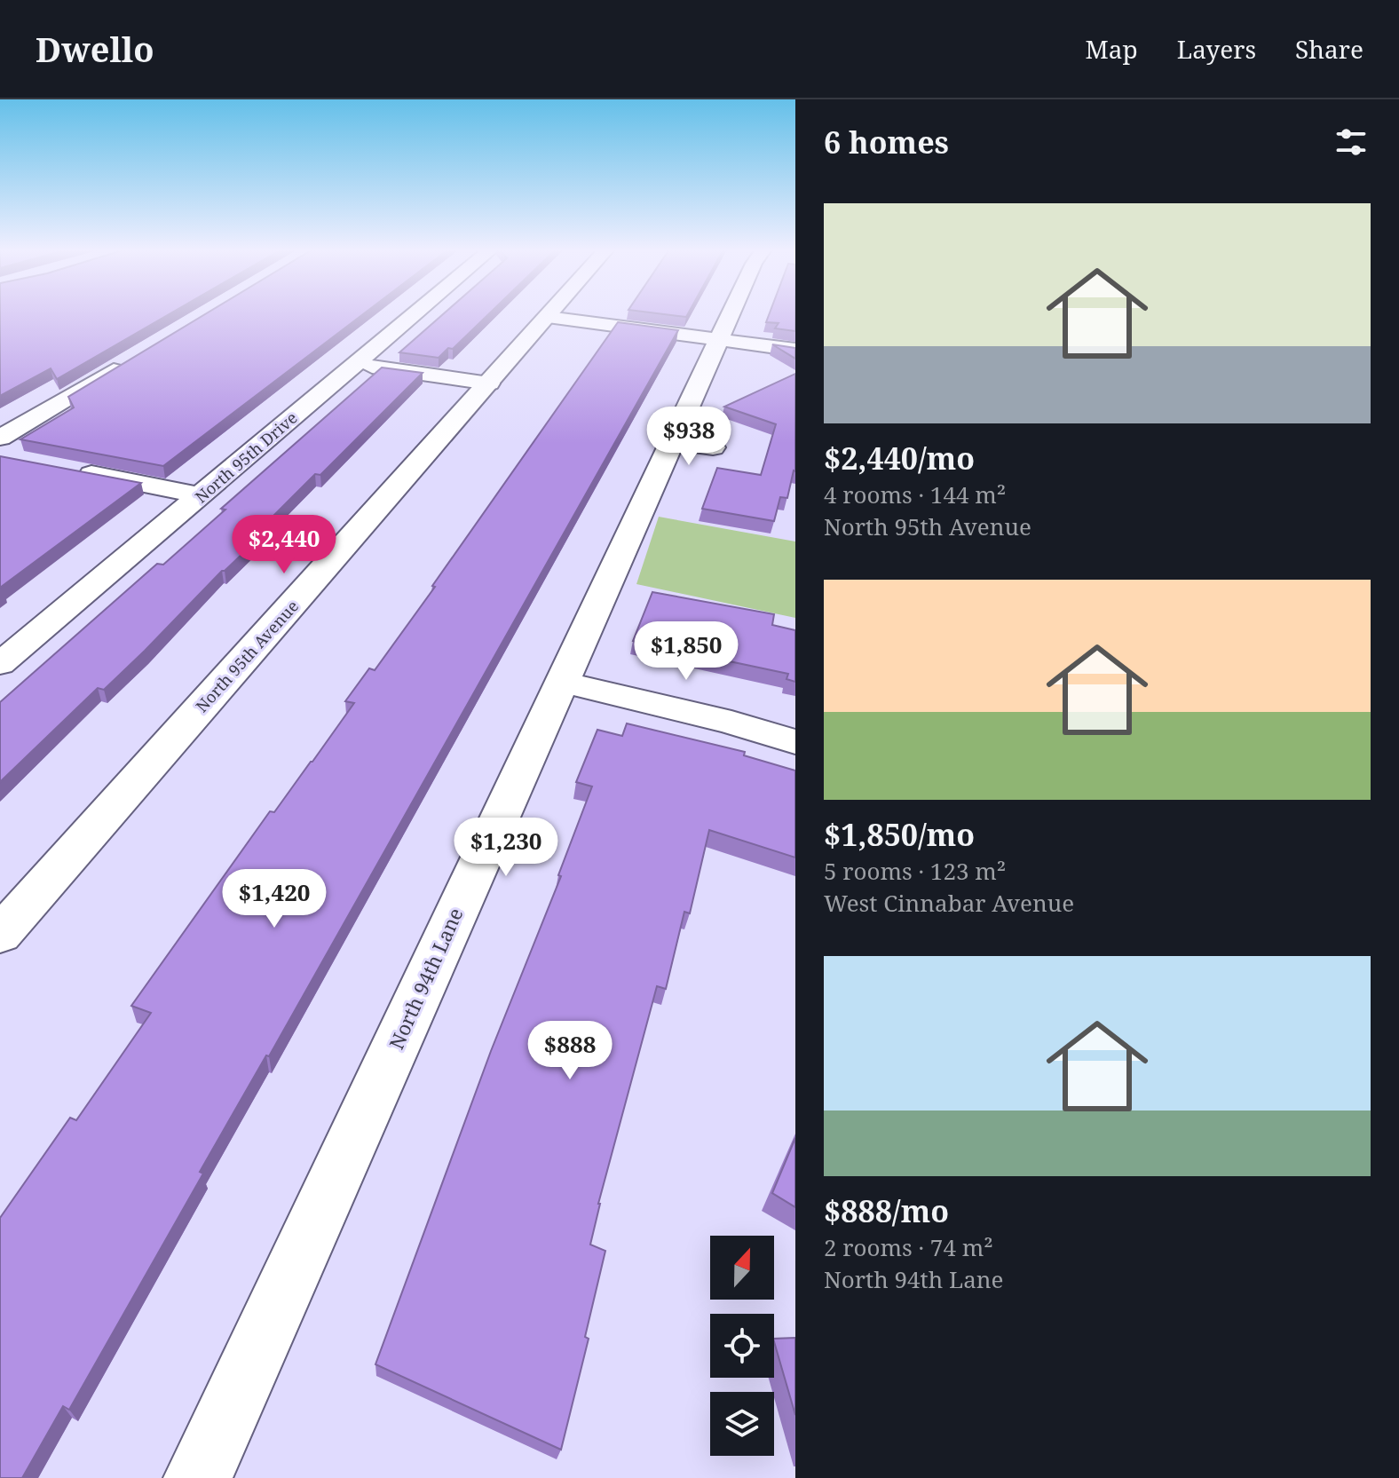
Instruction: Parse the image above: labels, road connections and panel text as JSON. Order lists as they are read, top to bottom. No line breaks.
{"streets":{"street":["North 95th Drive","North 95th Avenue","North 94th Lane"]},"north":"top","page":{"header":"Dwello","nav":["Map","Layers","Share"],"heading":"6 homes","list":[{"name":"$2,440/mo","note":"4 rooms · 144 m² · North 95th Avenue"},{"name":"$1,850/mo","note":"5 rooms · 123 m² · West Cinnabar Avenue"},{"name":"$888/mo","note":"2 rooms · 74 m² · North 94th Lane"}],"price":["$938","$2,440","$1,850","$1,230","$1,420","$888"]}}
